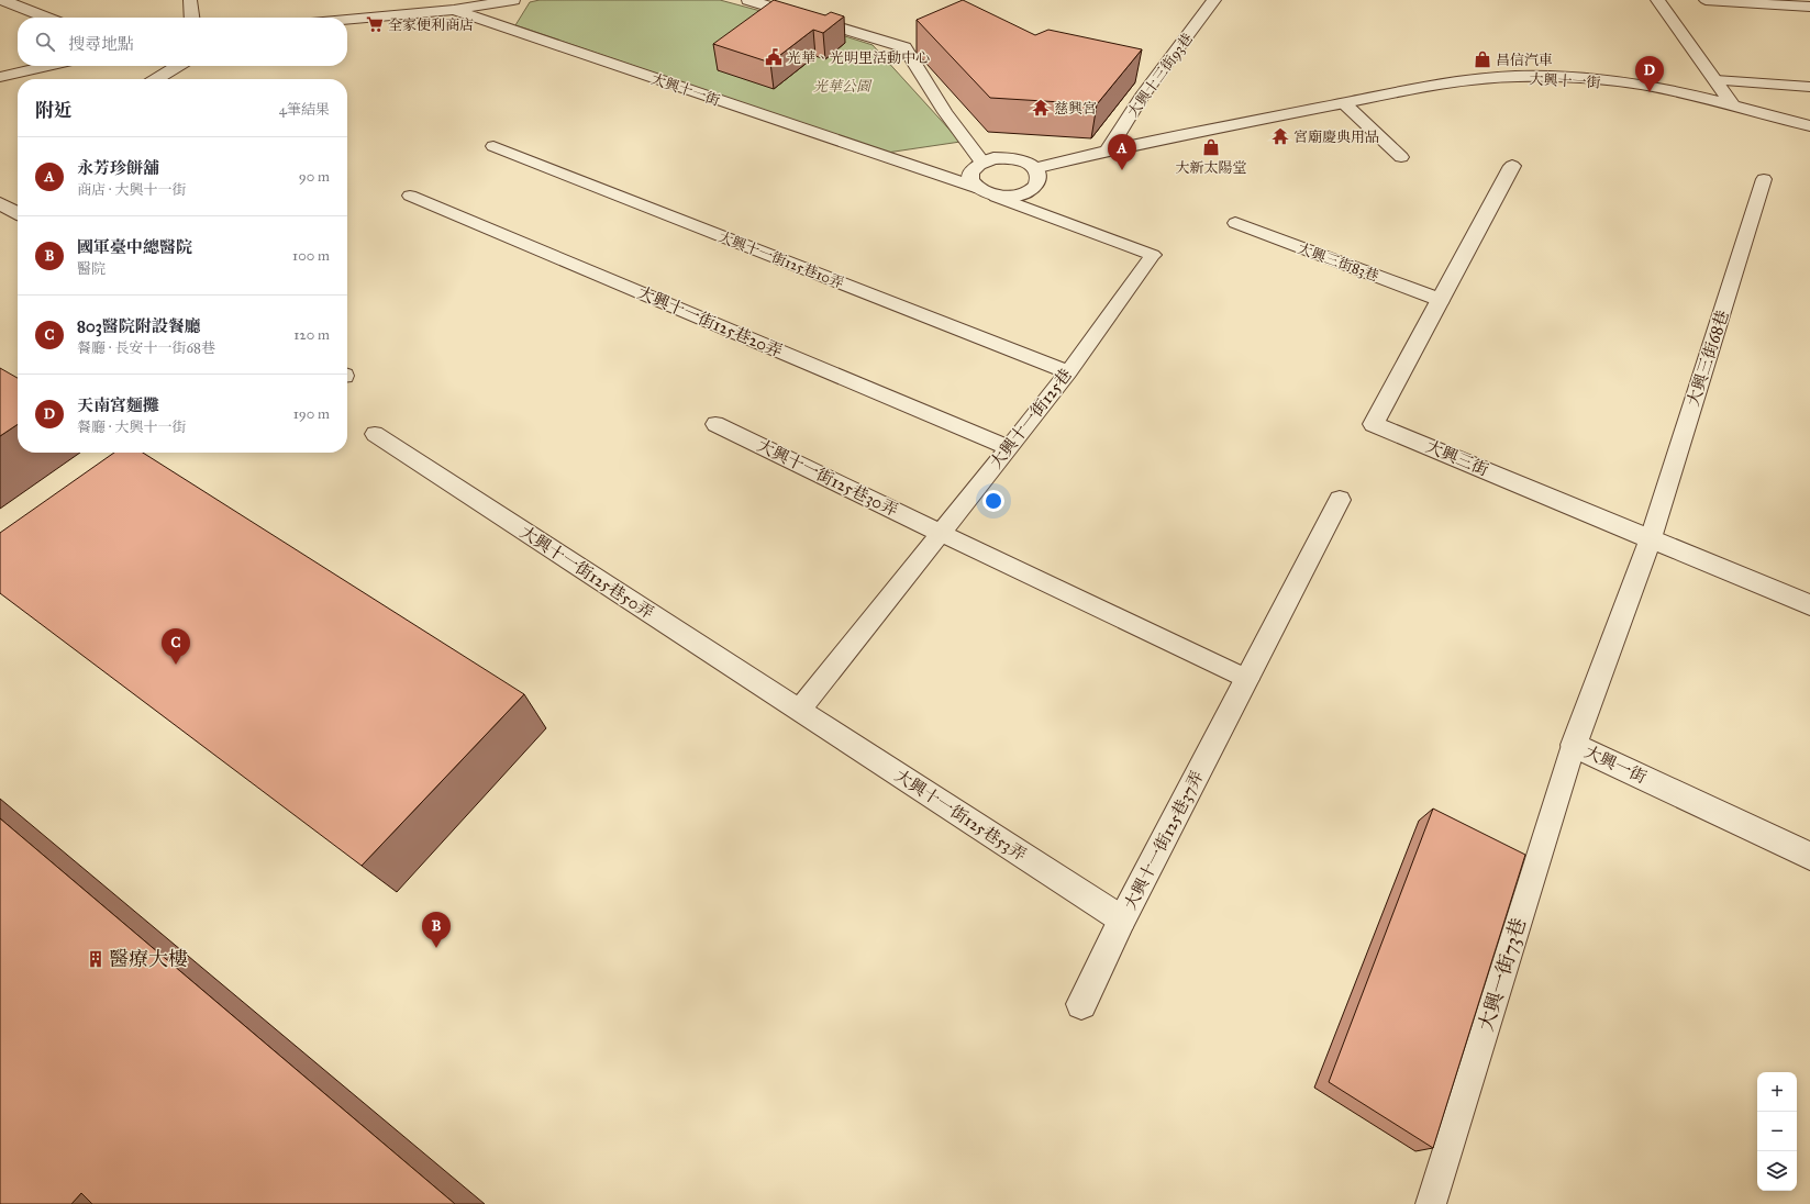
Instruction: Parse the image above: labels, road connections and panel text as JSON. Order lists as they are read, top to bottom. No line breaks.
{"streets":{"street":["大興十三街93巷","大興十一街","大興三街","大興一街","大興十一街125巷37弄"],"lane":["大興十一街125巷10弄","大興三街83巷","大興十一街125巷20弄","大興三街68巷","大興十一街125巷","大興十一街125巷30弄","大興十一街125巷50弄","大興十一街125巷53弄","大興一街73巷"]},"crossings":[["大興十三街93巷","大興十一街"],["大興十一街","大興十一街125巷"],["大興十一街125巷10弄","大興十一街125巷"],["大興三街83巷","大興三街"],["大興十一街125巷20弄","大興十一街125巷"],["大興三街68巷","大興三街"],["大興三街68巷","大興一街"],["大興十一街125巷","大興十一街125巷30弄"],["大興十一街125巷","大興十一街125巷50弄"],["大興十一街125巷","大興十一街125巷53弄"],["大興三街","大興一街"],["大興十一街125巷50弄","大興十一街125巷53弄"],["大興一街","大興一街73巷"],["大興十一街125巷53弄","大興十一街125巷37弄"]],"parks":["光華公園"],"places":{"supermarket":["全家便利商店"],"public building":["光華、光明里活動中心"],"shop":["昌信汽車","大新太陽堂"],"temple":["慈興宮","宮廟慶典用品"],"building":["醫療大樓"]},"page":{"search":"搜尋地點","pins":["D","A","C","B"],"heading":["附近","4筆結果"],"list":[{"mark":"A","name":"永芳珍餅舖","note":"商店 · 大興十一街","value":"90 m"},{"mark":"B","name":"國軍臺中總醫院","note":"醫院","value":"100 m"},{"mark":"C","name":"803醫院附設餐廳","note":"餐廳 · 長安十一街68巷","value":"120 m"},{"mark":"D","name":"天南宮麵攤","note":"餐廳 · 大興十一街","value":"190 m"}],"map_buttons":["+","−"]}}
